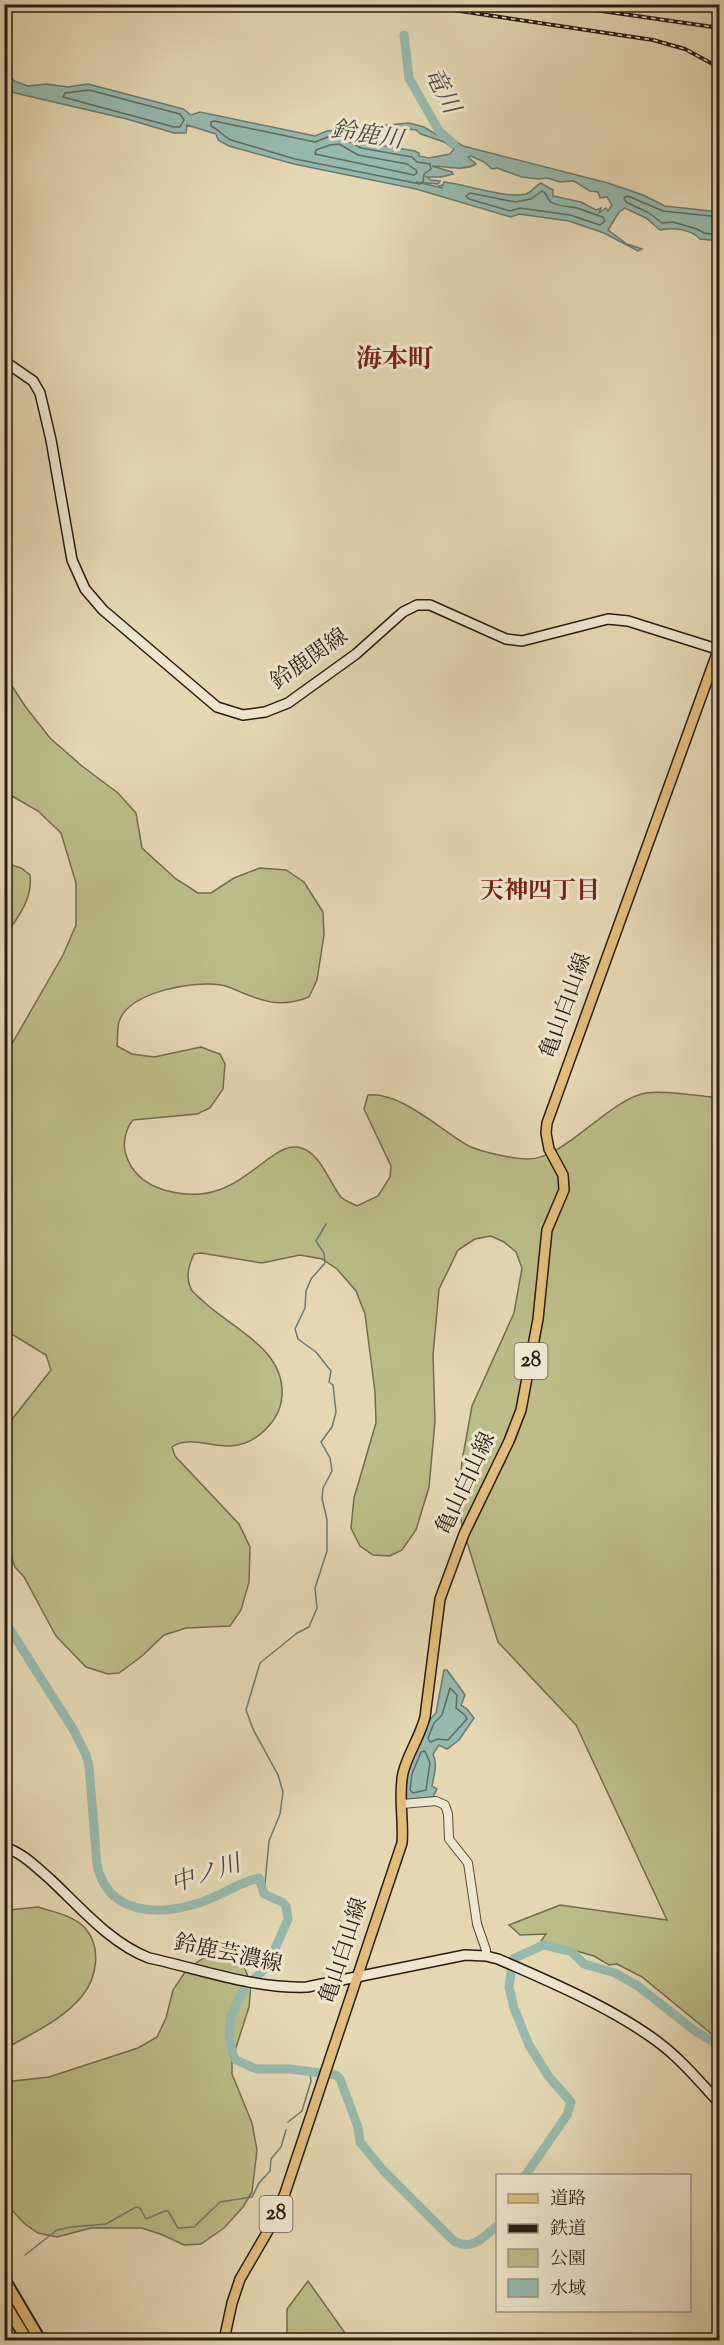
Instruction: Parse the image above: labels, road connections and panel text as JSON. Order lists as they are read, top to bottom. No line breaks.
{"streets":{"main road":["鈴鹿関線","亀山白山線","28","鈴鹿芸濃線"]},"crossings":[["鈴鹿関線","亀山白山線"],["亀山白山線","鈴鹿芸濃線"]],"districts":["海本町","天神四丁目"],"water":["竜川","鈴鹿川","中ノ川"],"legend":["道路","鉄道","公園","水域"]}
